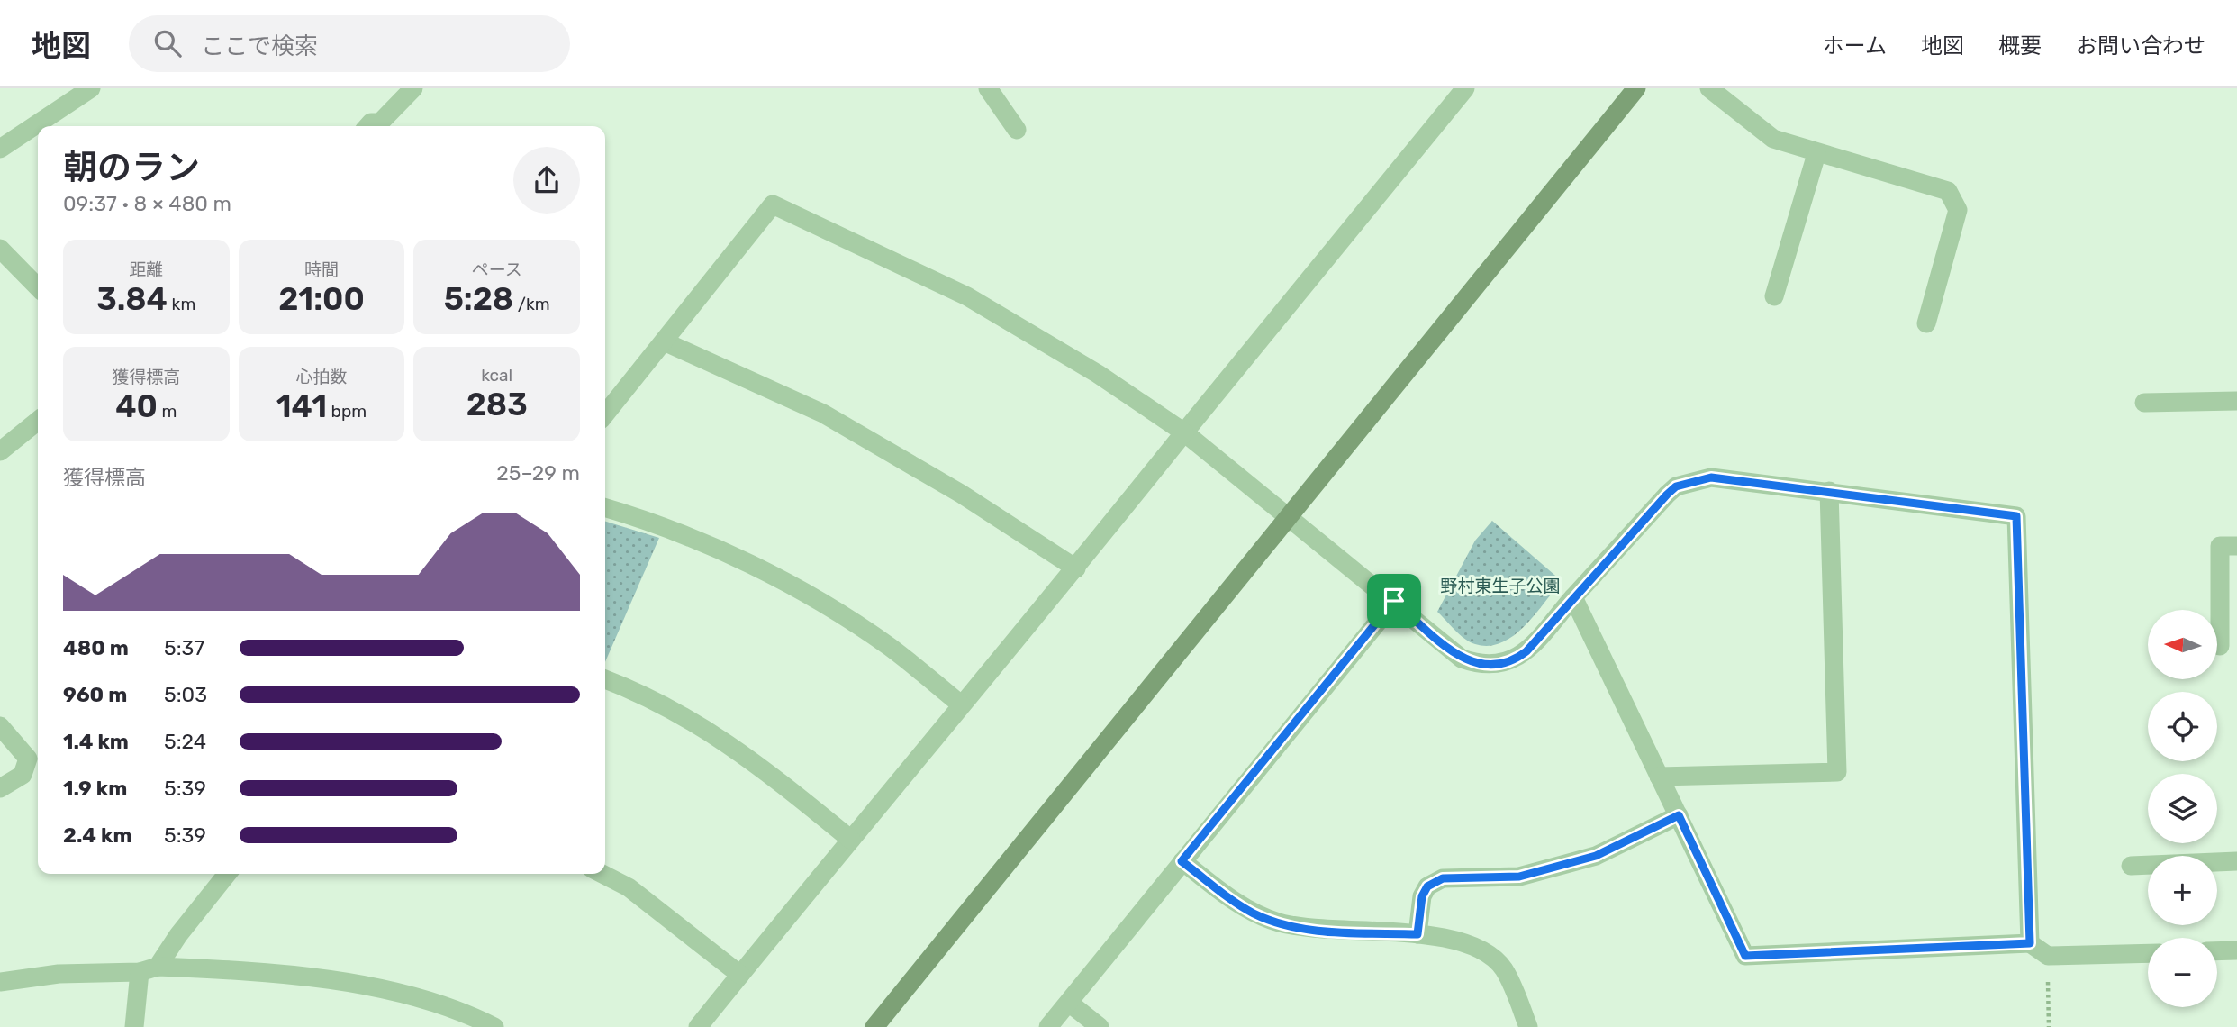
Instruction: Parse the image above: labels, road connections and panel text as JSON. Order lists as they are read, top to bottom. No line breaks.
{"parks":["野村東生子公園"],"north":"left","page":{"header":"地図","search":"ここで検索","nav":["ホーム","地図","概要","お問い合わせ"],"heading":["朝のラン","09:37 · 8 × 480 m"],"stats":[["距離","3.84 km"],["時間","21:00"],["ペース","5:28 /km"],["獲得標高","40 m"],["心拍数","141 bpm"],["kcal","283"]],"chart":["獲得標高","25–29 m"],"map_buttons":["+","−"],"list":[{"name":"480 m","note":"5:37"},{"name":"960 m","note":"5:03"},{"name":"1.4 km","note":"5:24"},{"name":"1.9 km","note":"5:39"},{"name":"2.4 km","note":"5:39"}]}}
